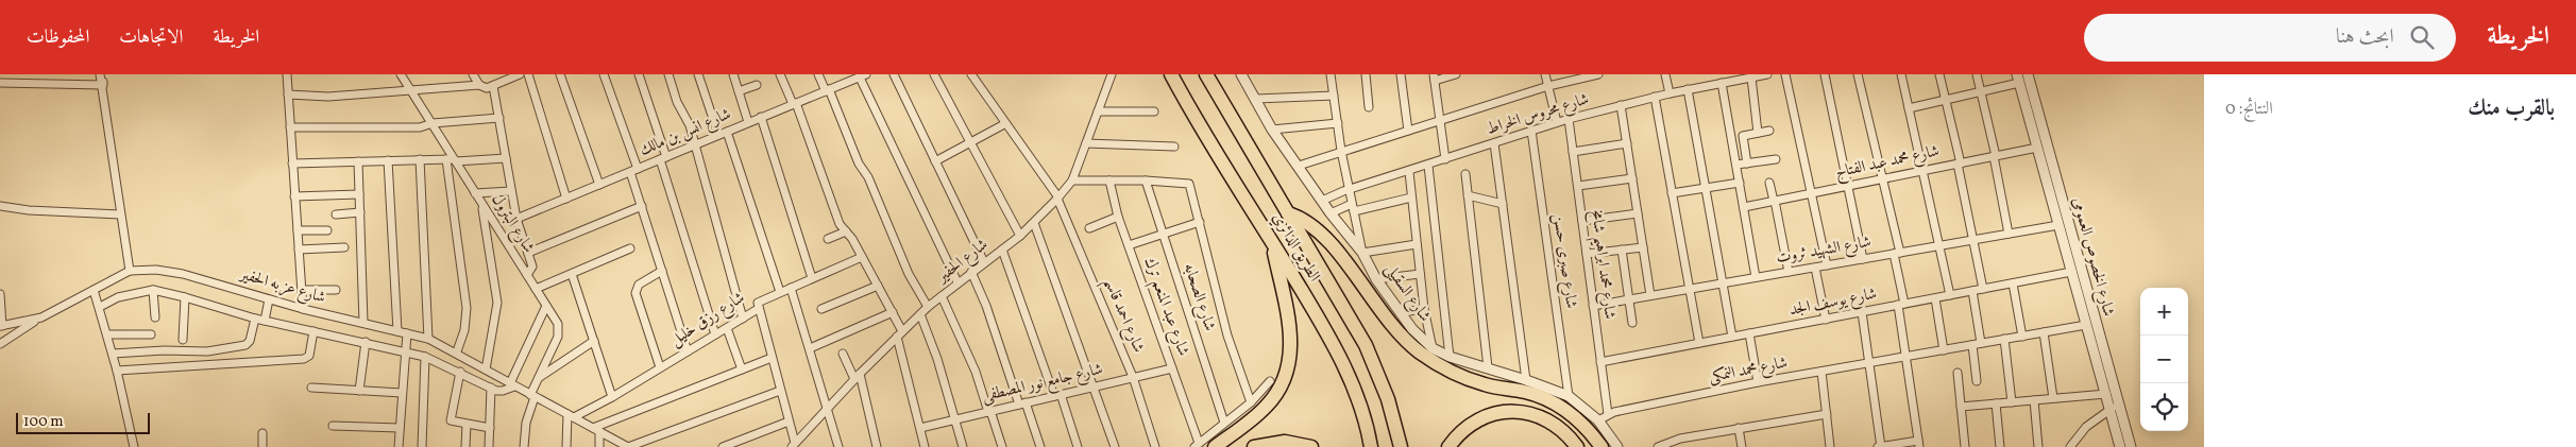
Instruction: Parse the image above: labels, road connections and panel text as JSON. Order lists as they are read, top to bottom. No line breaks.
{"streets":{"highway":["الطريق الدائري"],"street":["شارع محروس الخراط","شارع انس بن مالك","شارع محمد عبد الفتاح","شارع البترول","شارع الشهيد ثروت","شارع الخصوص العمومى","شارع الحفير","شارع صبرى حسن","شارع محمد ابراهيم شامخ","شارع عزبه الحفير","شارع السقيلى","شارع الصحابه","شارع يوسف الجد","شارع عبد المنعم ترك","شارع احمد قاسم","شارع رزق خليل","شارع محمد النمكى","شارع جامع نور المصطفى"]},"crossings":[["شارع محروس الخراط","شارع صبرى حسن"],["شارع محروس الخراط","شارع محمد ابراهيم شامخ"],["شارع محروس الخراط","شارع السقيلى"],["شارع محمد عبد الفتاح","شارع الخصوص العمومى"],["شارع البترول","شارع عزبه الحفير"],["شارع الشهيد ثروت","شارع الخصوص العمومى"],["شارع الشهيد ثروت","شارع محمد ابراهيم شامخ"],["شارع الخصوص العمومى","شارع يوسف الجد"],["شارع الخصوص العمومى","شارع محمد النمكى"],["شارع الحفير","شارع احمد قاسم"],["شارع صبرى حسن","شارع السقيلى"],["شارع محمد ابراهيم شامخ","شارع يوسف الجد"],["شارع محمد ابراهيم شامخ","شارع محمد النمكى"],["شارع عزبه الحفير","شارع رزق خليل"],["شارع السقيلى","شارع محمد النمكى"],["شارع عبد المنعم ترك","شارع جامع نور المصطفى"],["شارع احمد قاسم","شارع جامع نور المصطفى"]],"scale_bar":"100 m","page":{"header":"الخريطة","search":"ابحث هنا","nav":["الخريطة","الاتجاهات","المحفوظات"],"heading":["بالقرب منك","النتائج: 0"],"map_buttons":["+","−"],"scale":"100 m"}}
